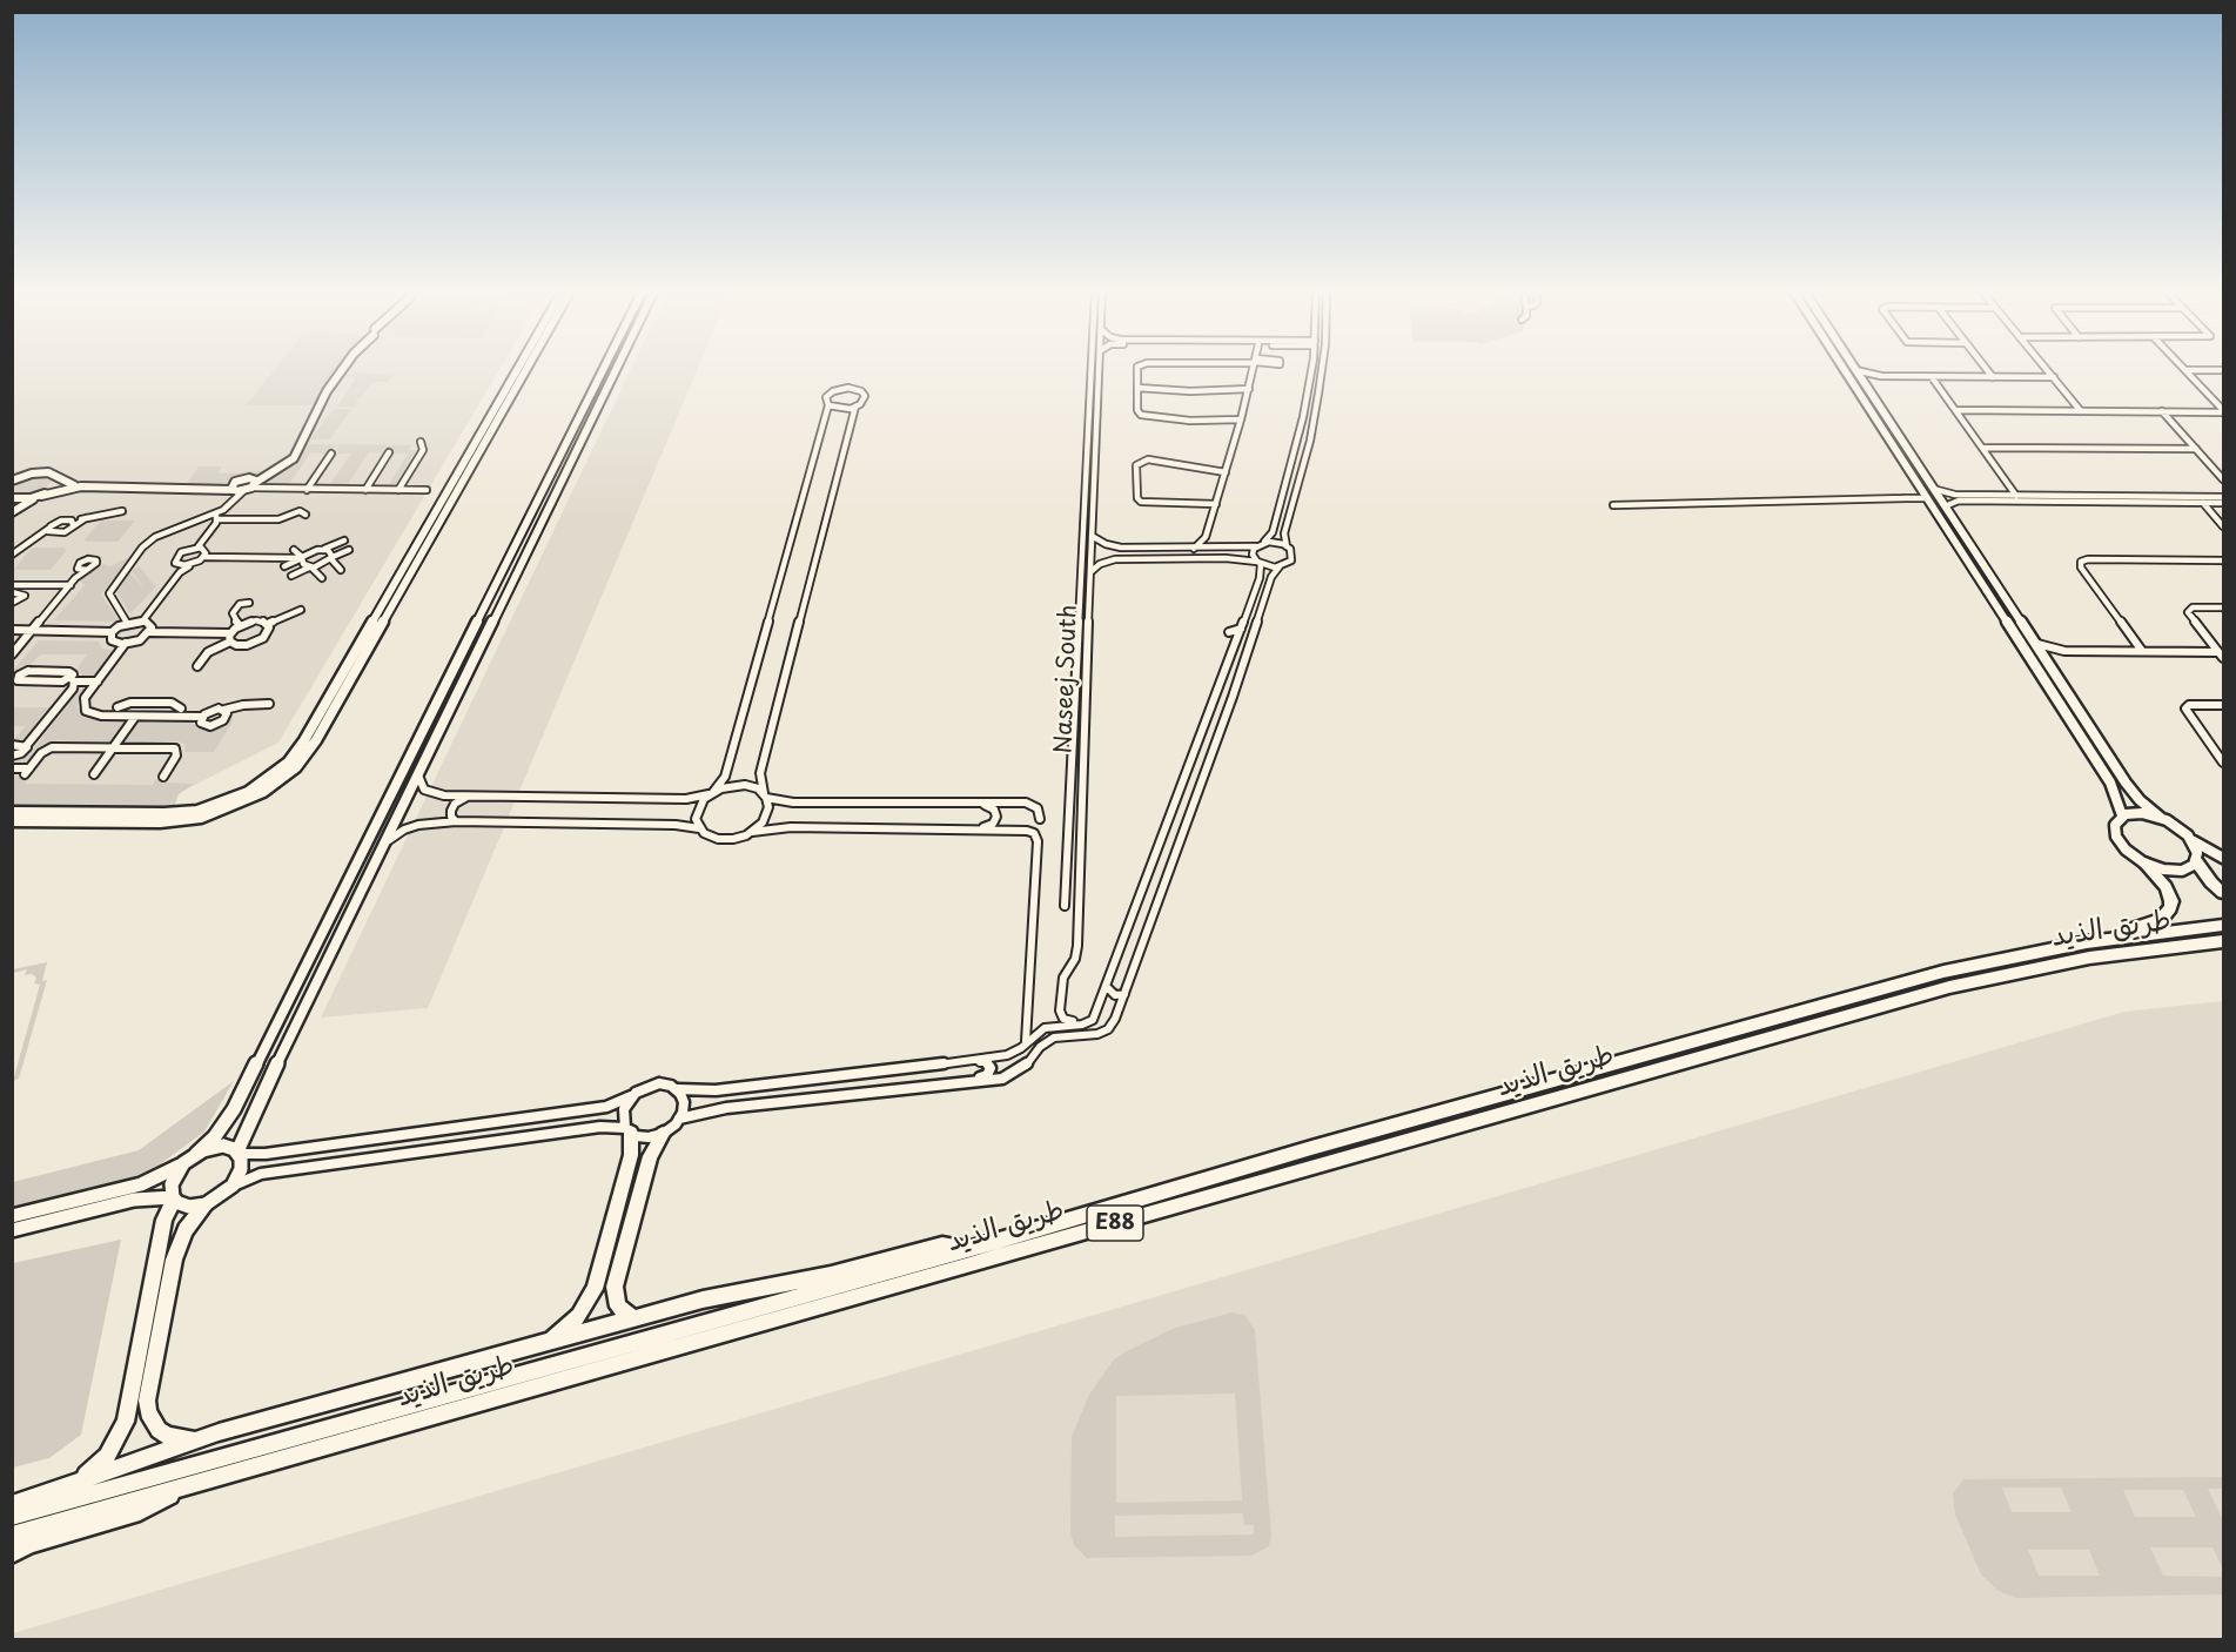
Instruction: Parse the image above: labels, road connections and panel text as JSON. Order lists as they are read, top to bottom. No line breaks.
{"streets":{"highway":["طريق الذيد","E88"],"street":["Naseej South"]}}
